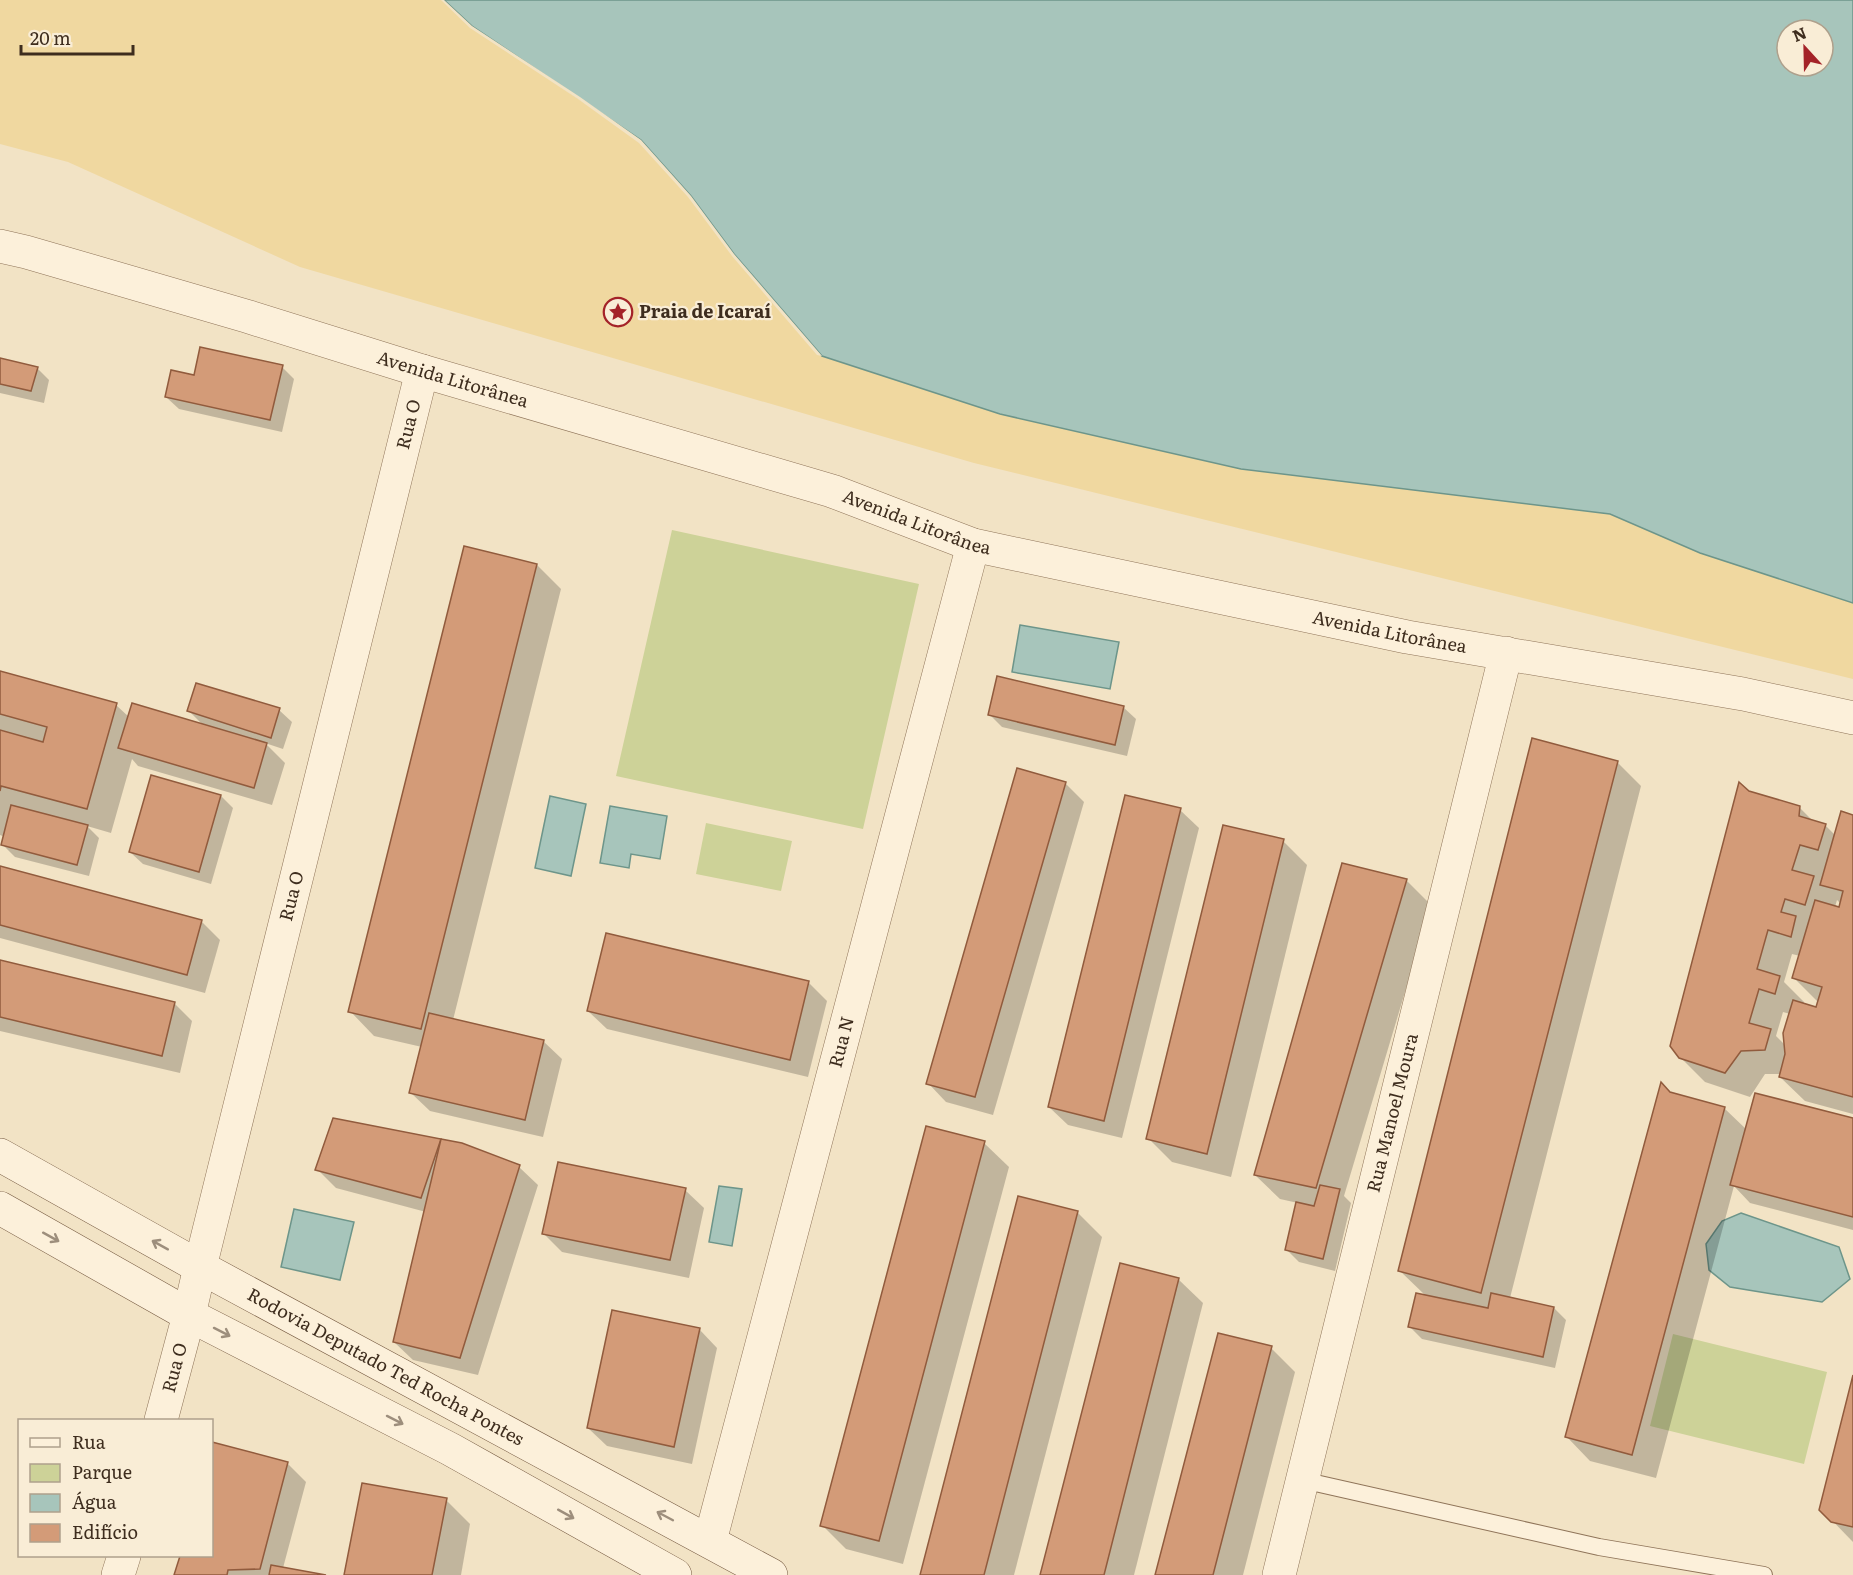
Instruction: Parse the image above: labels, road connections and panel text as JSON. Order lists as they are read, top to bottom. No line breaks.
{"streets":{"street":["Avenida Litorânea","Rua O","Rua N","Rua Manoel Moura","Rodovia Deputado Ted Rocha Pontes"]},"crossings":[["Avenida Litorânea","Rua O"],["Avenida Litorânea","Rua N"],["Avenida Litorânea","Rua Manoel Moura"],["Rua O","Rodovia Deputado Ted Rocha Pontes"],["Rua N","Rodovia Deputado Ted Rocha Pontes"]],"places":{"place":["Praia de Icaraí"]},"legend":["Rua","Parque","Água","Edifício"],"scale_bar":"20 m","north":"top"}
